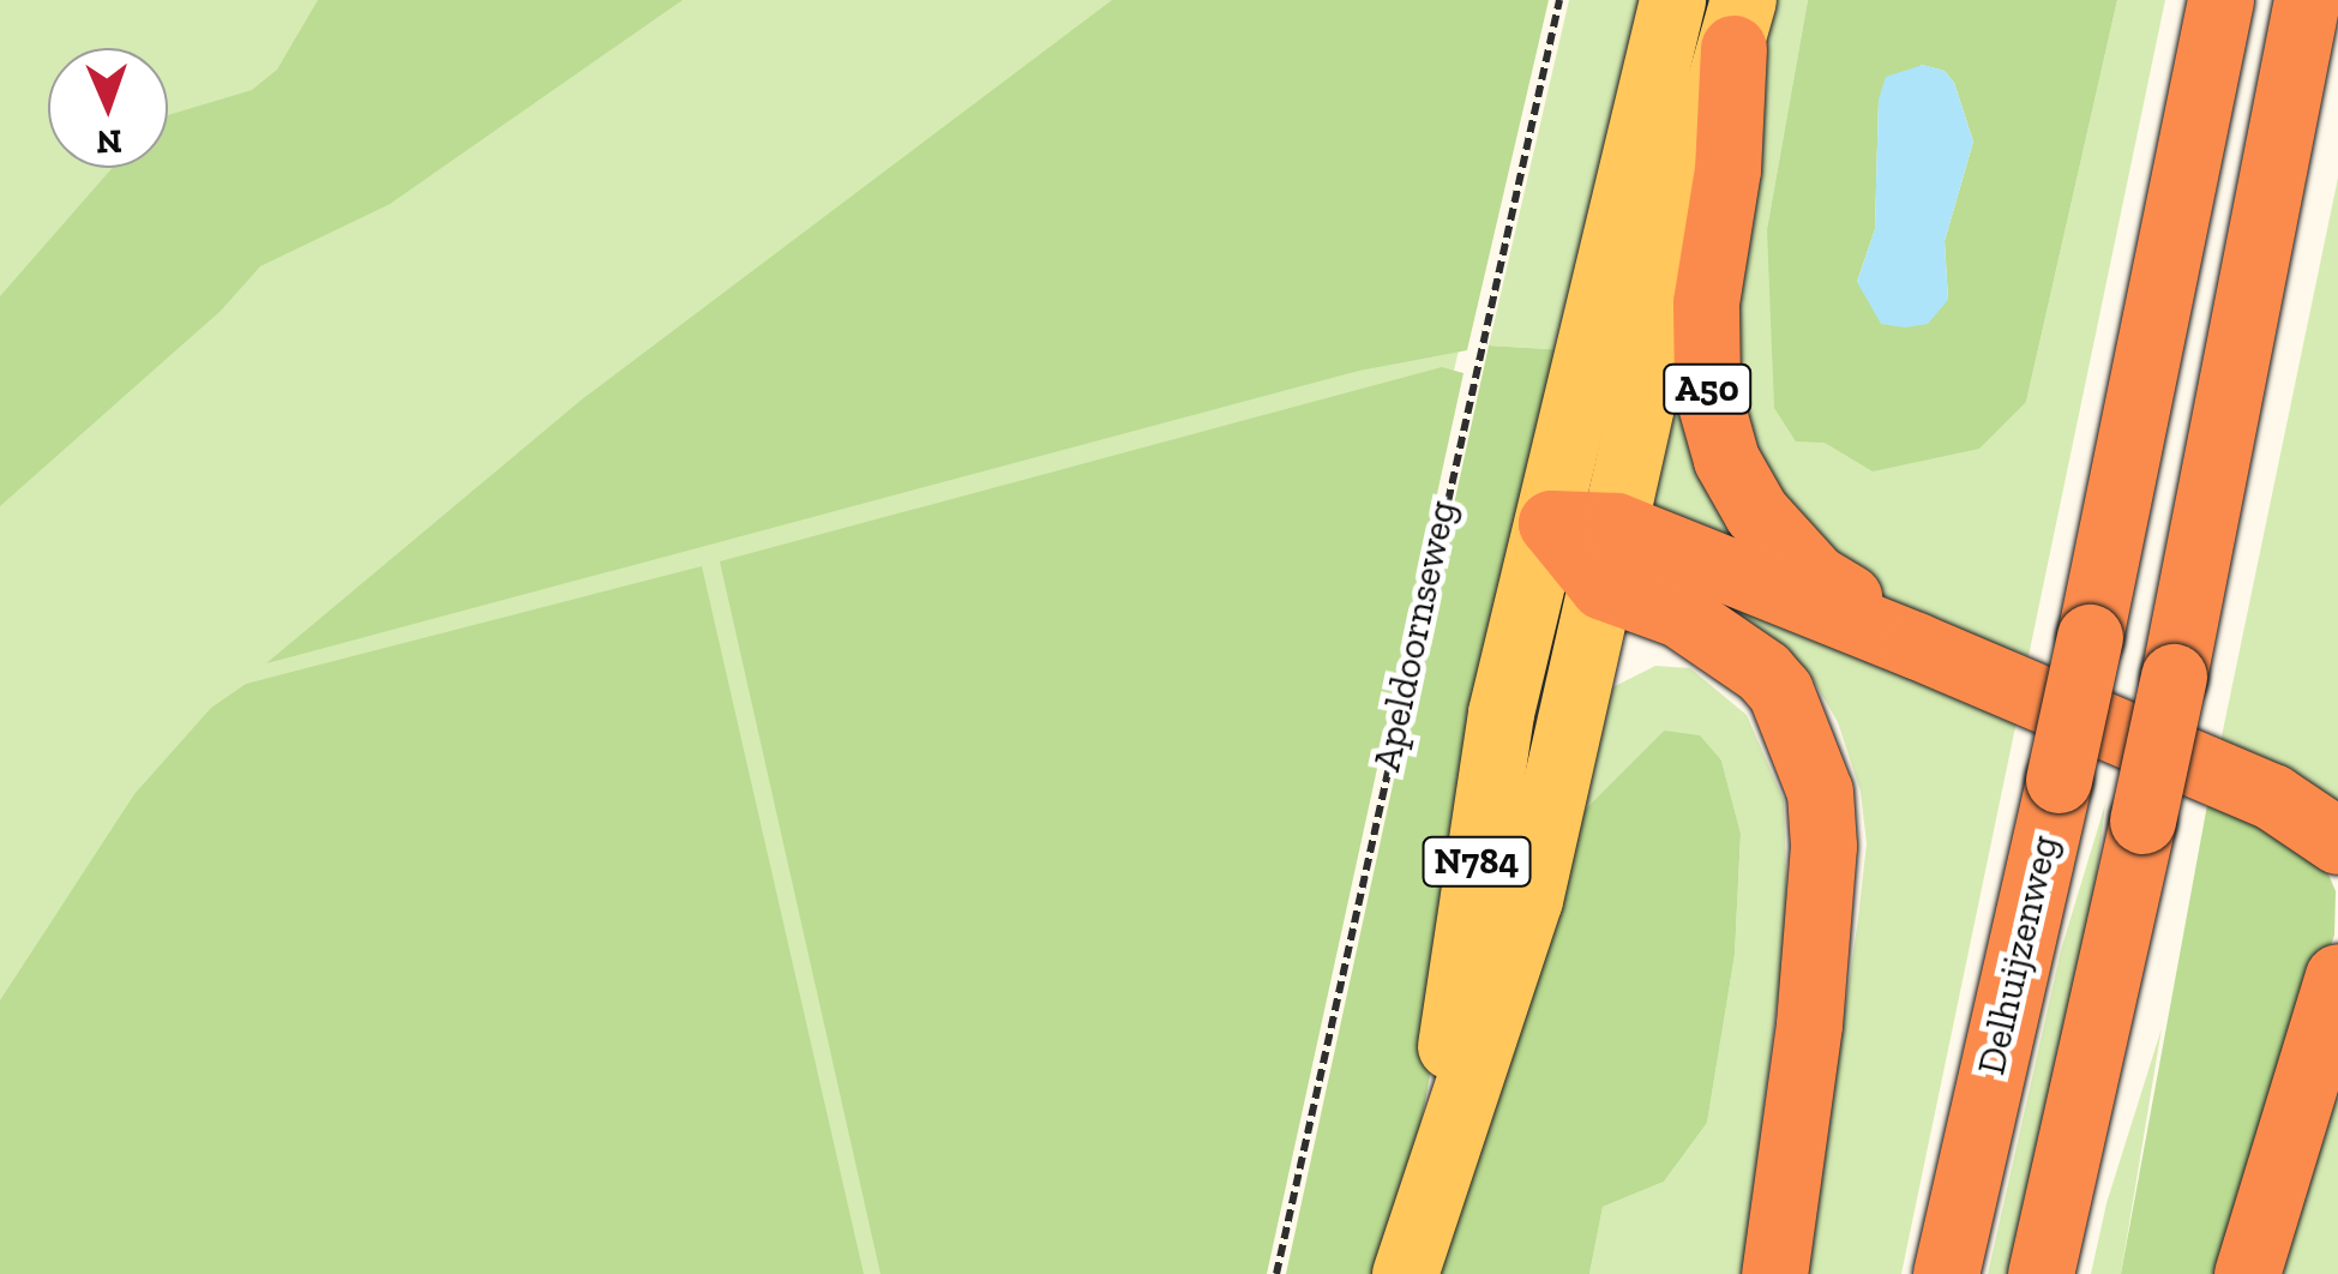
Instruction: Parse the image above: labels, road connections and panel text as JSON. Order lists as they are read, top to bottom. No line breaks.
{"streets":{"highway":["A50","Delhuijzenweg"],"main road":["N784"],"path":["Apeldoornseweg"]},"crossings":[["A50","N784"]],"north":"bottom"}
